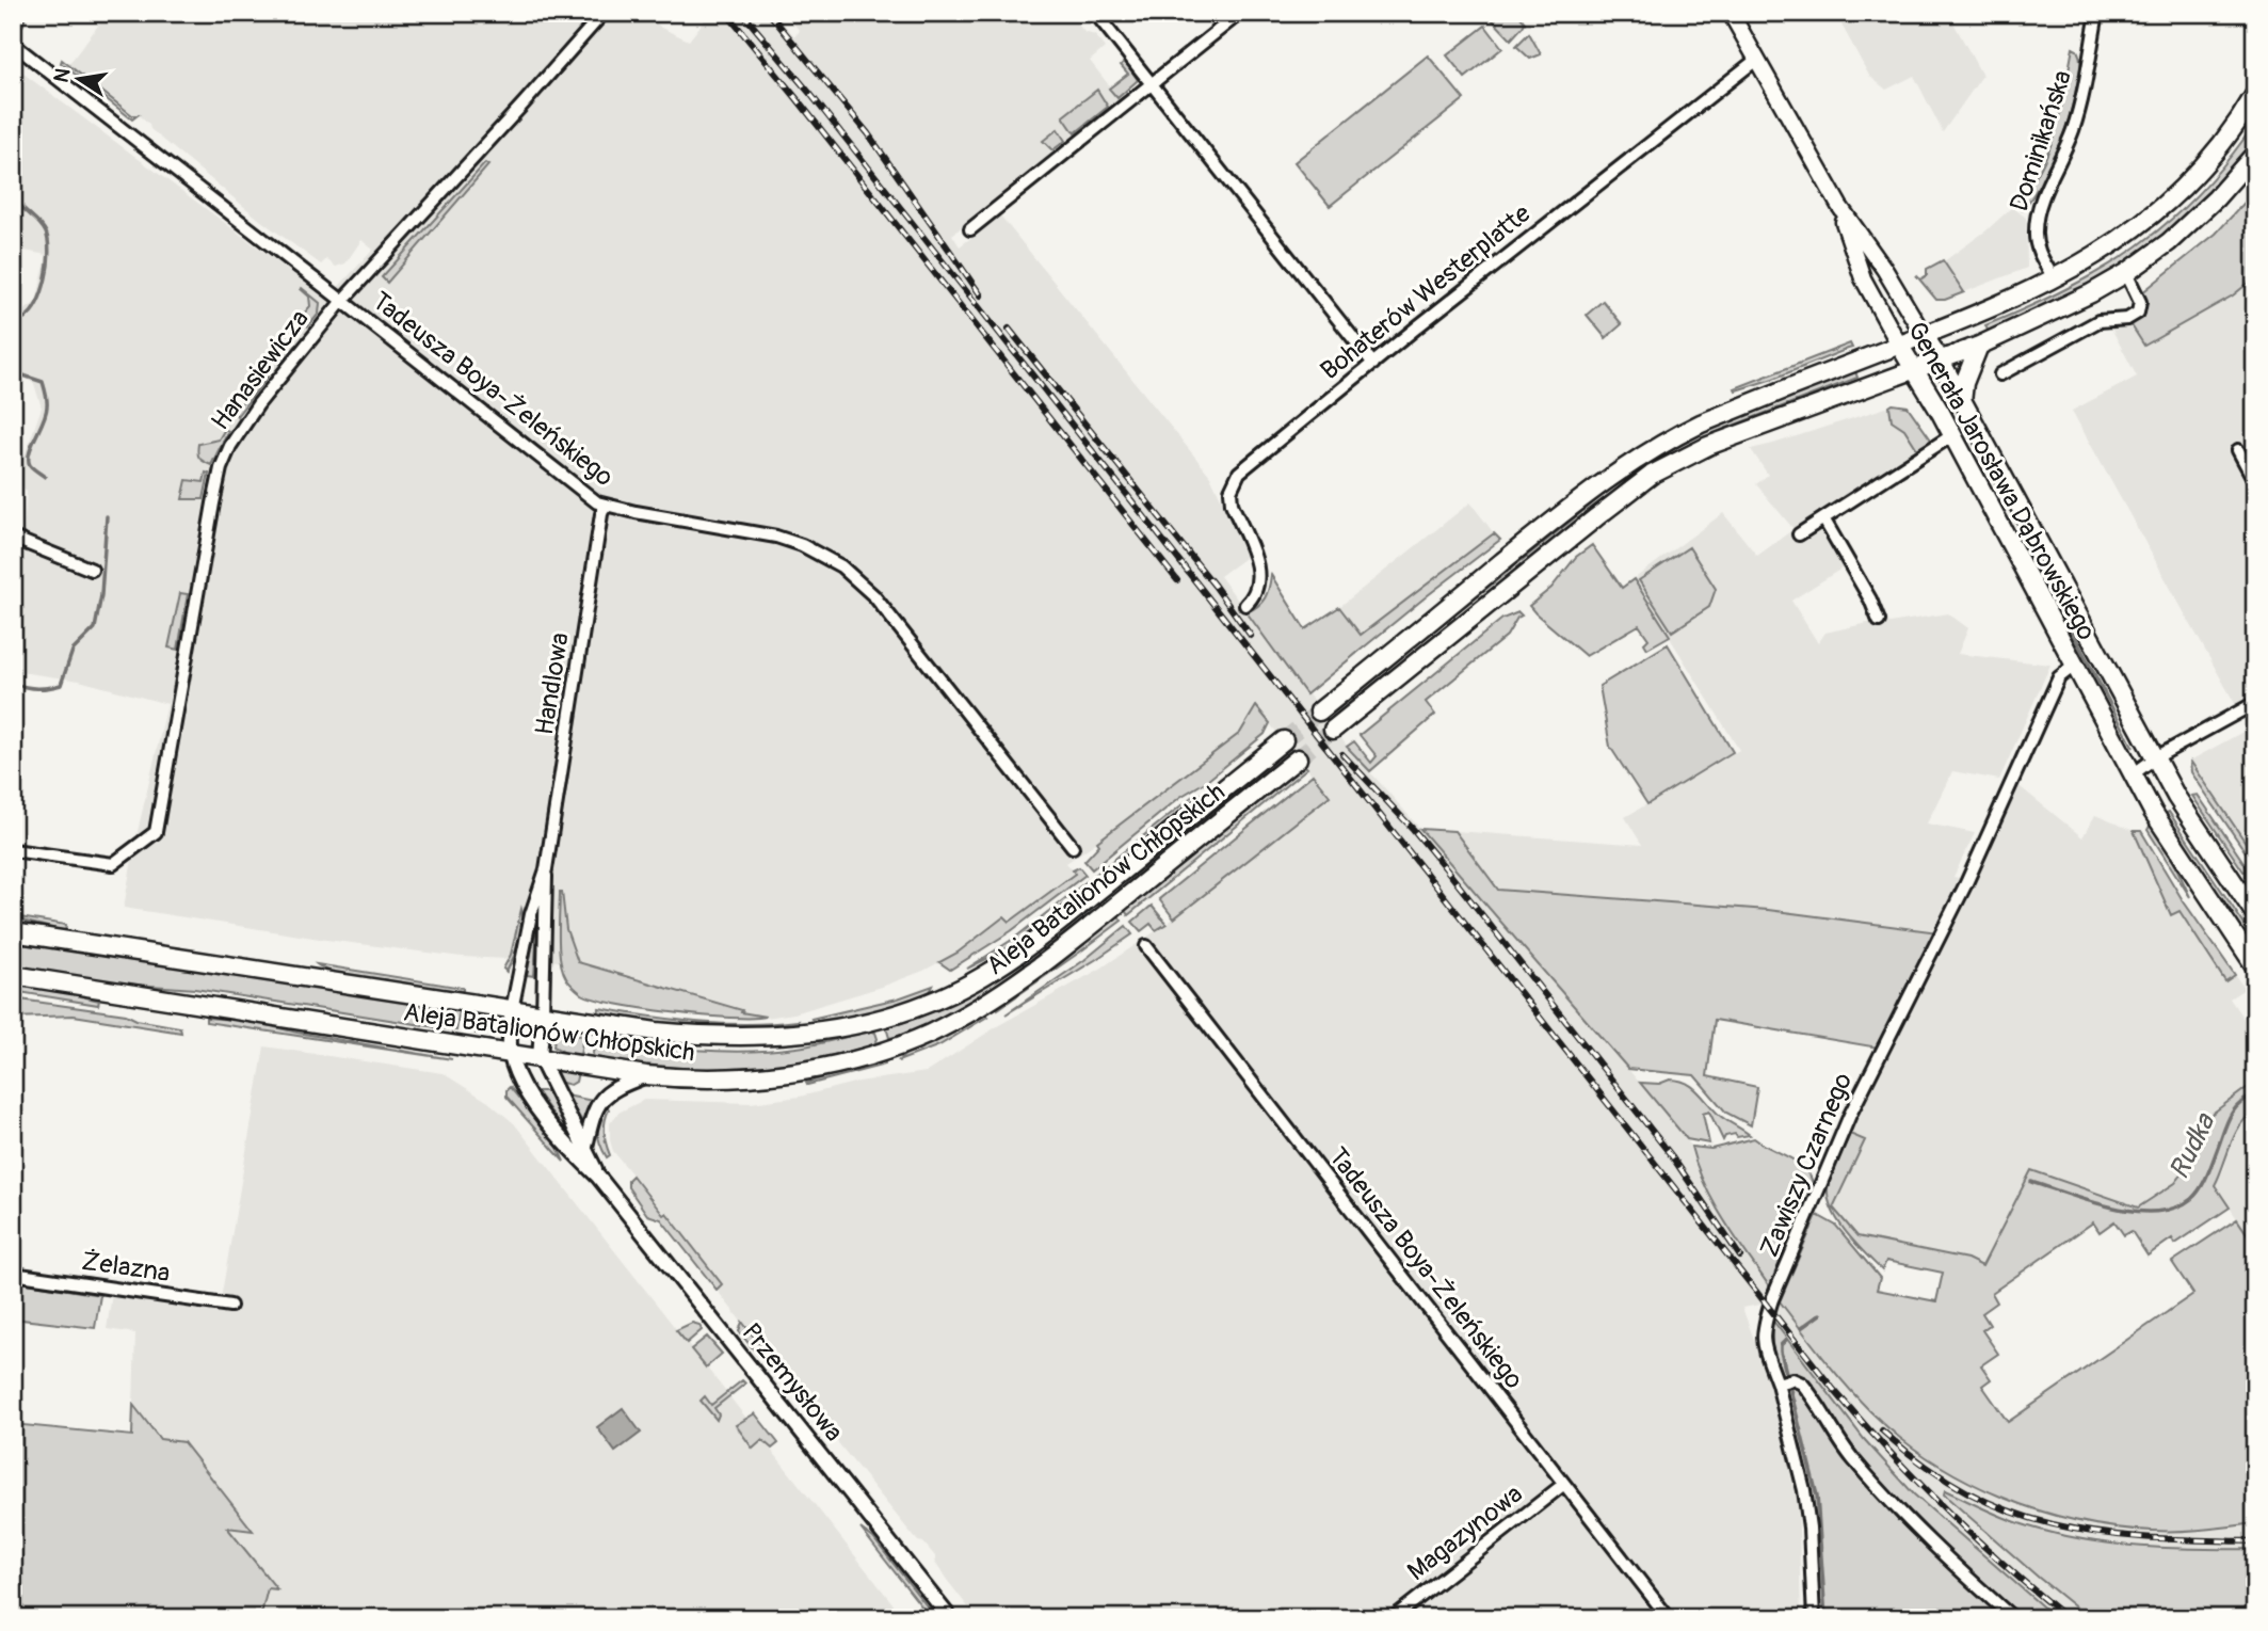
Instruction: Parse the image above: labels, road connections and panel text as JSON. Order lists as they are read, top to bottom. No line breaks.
{"streets":{"main road":["Generała Jarosława Dąbrowskiego","Aleja Batalionów Chłopskich"],"street":["Dominikańska","Bohaterów Westerplatte","Hanasiewicza","Tadeusza Boya-Żeleńskiego","Handlowa","Zawiszy Czarnego","Żelazna","Przemysłowa","Magazynowa"]},"crossings":[["Bohaterów Westerplatte","Generała Jarosława Dąbrowskiego"],["Hanasiewicza","Tadeusza Boya-Żeleńskiego"],["Tadeusza Boya-Żeleńskiego","Handlowa"],["Tadeusza Boya-Żeleńskiego","Magazynowa"],["Generała Jarosława Dąbrowskiego","Zawiszy Czarnego"],["Handlowa","Aleja Batalionów Chłopskich"],["Aleja Batalionów Chłopskich","Przemysłowa"]],"water":["Rudka"],"north":"left"}
